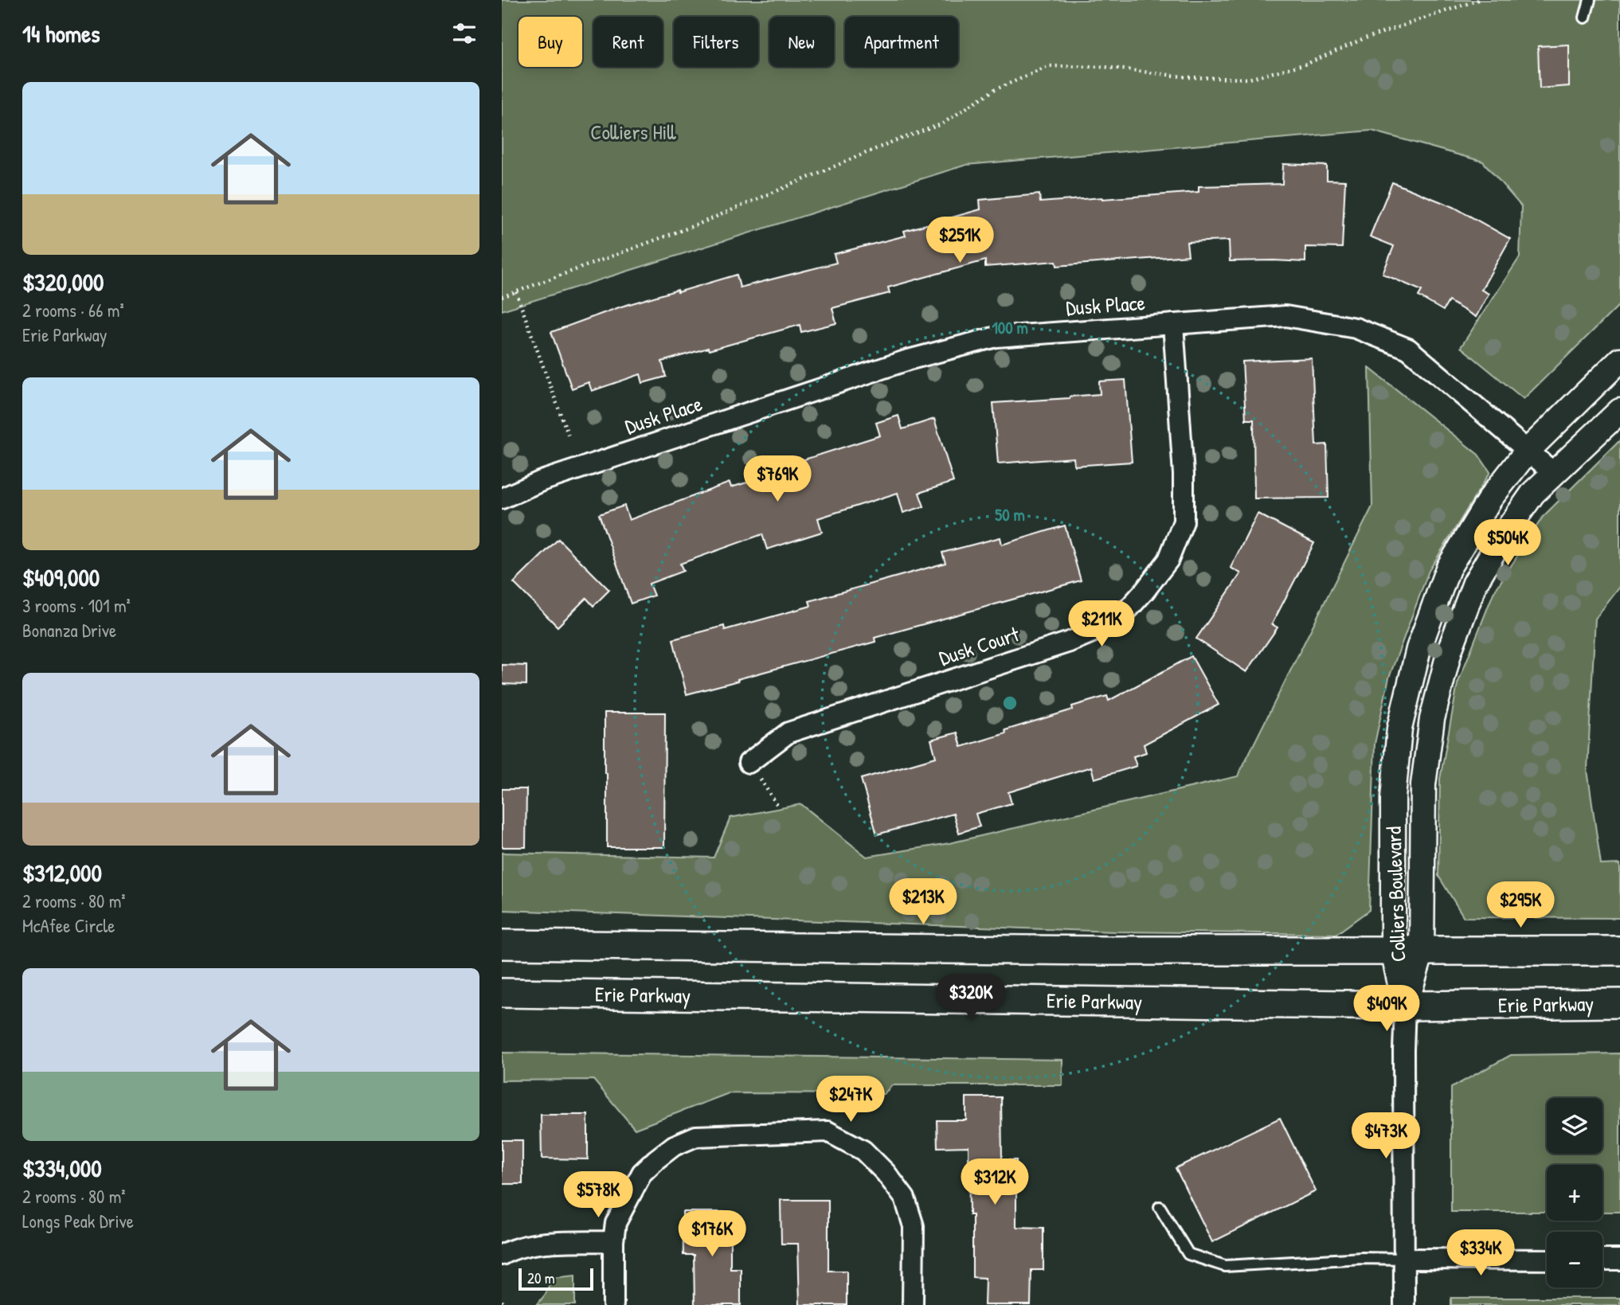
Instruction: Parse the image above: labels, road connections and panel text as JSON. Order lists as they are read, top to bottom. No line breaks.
{"streets":{"main road":["Erie Parkway"],"street":["Dusk Place","Dusk Court","Colliers Boulevard"]},"crossings":[["Dusk Place","Dusk Court"],["Dusk Place","Colliers Boulevard"],["Colliers Boulevard","Erie Parkway"]],"parks":["Colliers Hill"],"scale_bar":"20 m","page":{"heading":"14 homes","chip":["Buy","Rent","Filters","New","Apartment"],"list":[{"name":"$320,000","note":"2 rooms · 66 m² · Erie Parkway"},{"name":"$409,000","note":"3 rooms · 101 m² · Bonanza Drive"},{"name":"$312,000","note":"2 rooms · 80 m² · McAfee Circle"},{"name":"$334,000","note":"2 rooms · 80 m² · Longs Peak Drive"}],"price":["$251K","$769K","$504K","$211K","$213K","$295K","$320K","$409K","$247K","$473K","$312K","$578K","$176K","$334K"],"map_buttons":["+","−"],"scale":"20 m"},"rings":["100 m","50 m"]}
